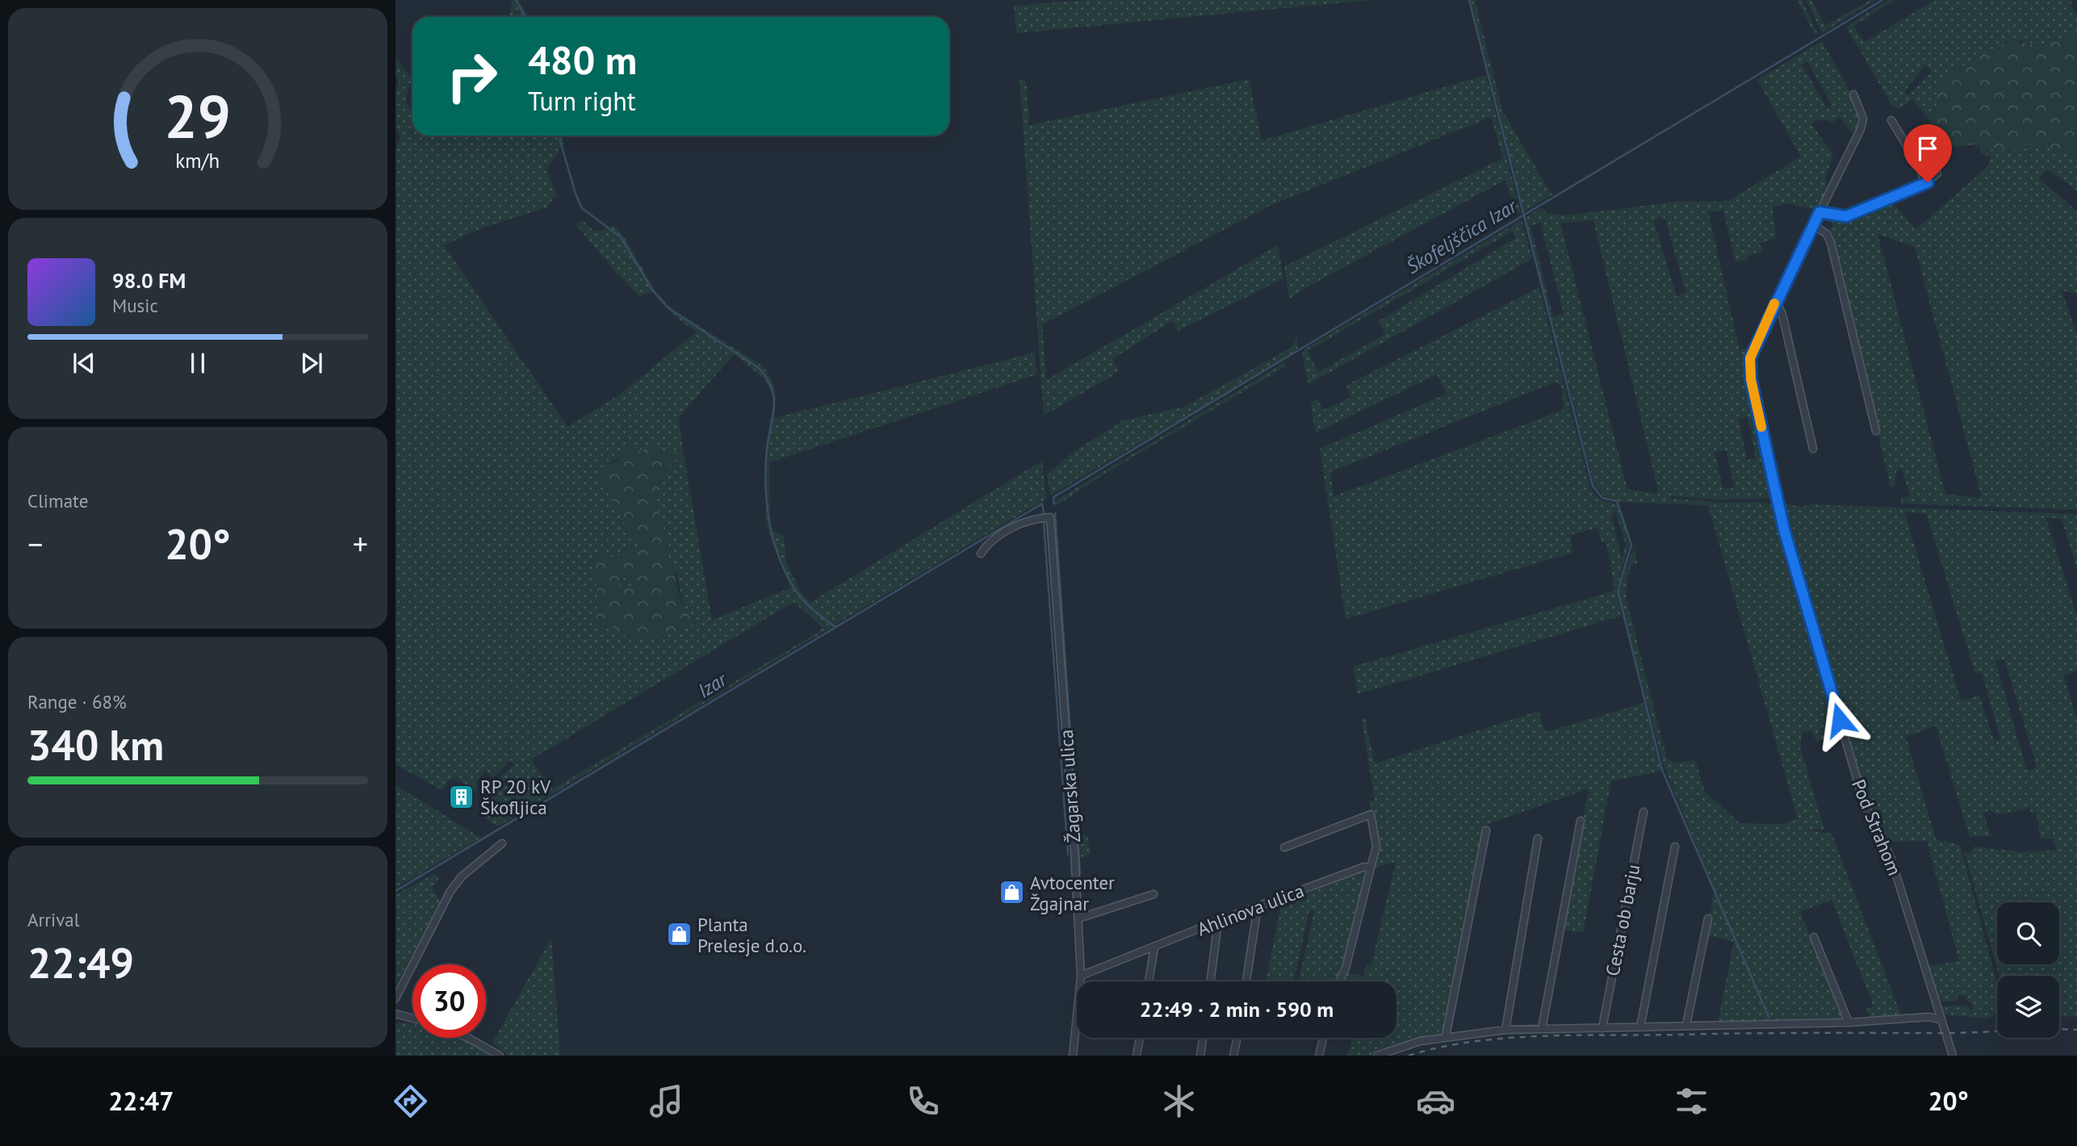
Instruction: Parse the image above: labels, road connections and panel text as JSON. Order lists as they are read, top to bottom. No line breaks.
{"streets":{"street":["Žagarska ulica","Pod Strahom","Ahlinova ulica","Cesta ob barju"]},"crossings":[["Žagarska ulica","Ahlinova ulica"]],"water":["Škofeljščica Izar","Izar"],"places":{"building":["RP 20 kV Škofljica"],"shop":["Avtocenter Žgajnar","Planta Prelesje d.o.o."]},"page":{"turn":["480 m","Turn right"],"song":["98.0 FM","Music"],"tile":["Climate",["Range · 68%","340 km"],["Arrival","22:49"]],"heat":["−","20°","+"],"limit":"30","trip":"22:49 · 2 min · 590 m","tabs":["22:47","20°"],"gauge":["29","km/h"]}}
